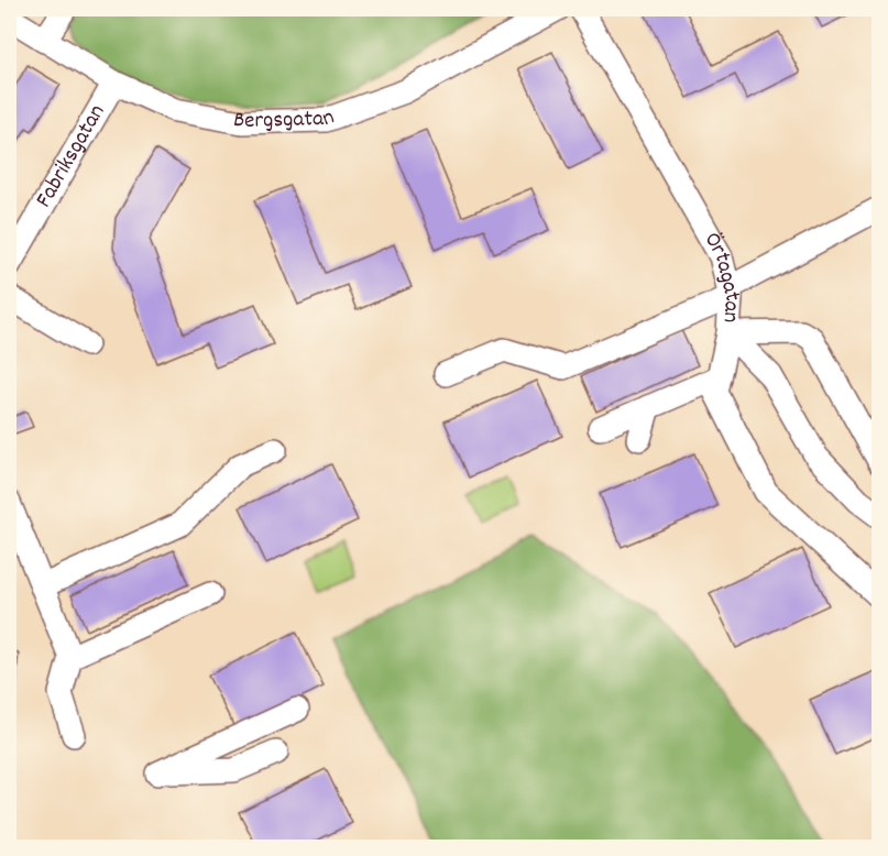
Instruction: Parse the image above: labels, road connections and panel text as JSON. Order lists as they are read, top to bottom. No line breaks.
{"streets":{"street":["Bergsgatan","Fabriksgatan","Örtagatan"]},"crossings":[["Bergsgatan","Fabriksgatan"]]}
